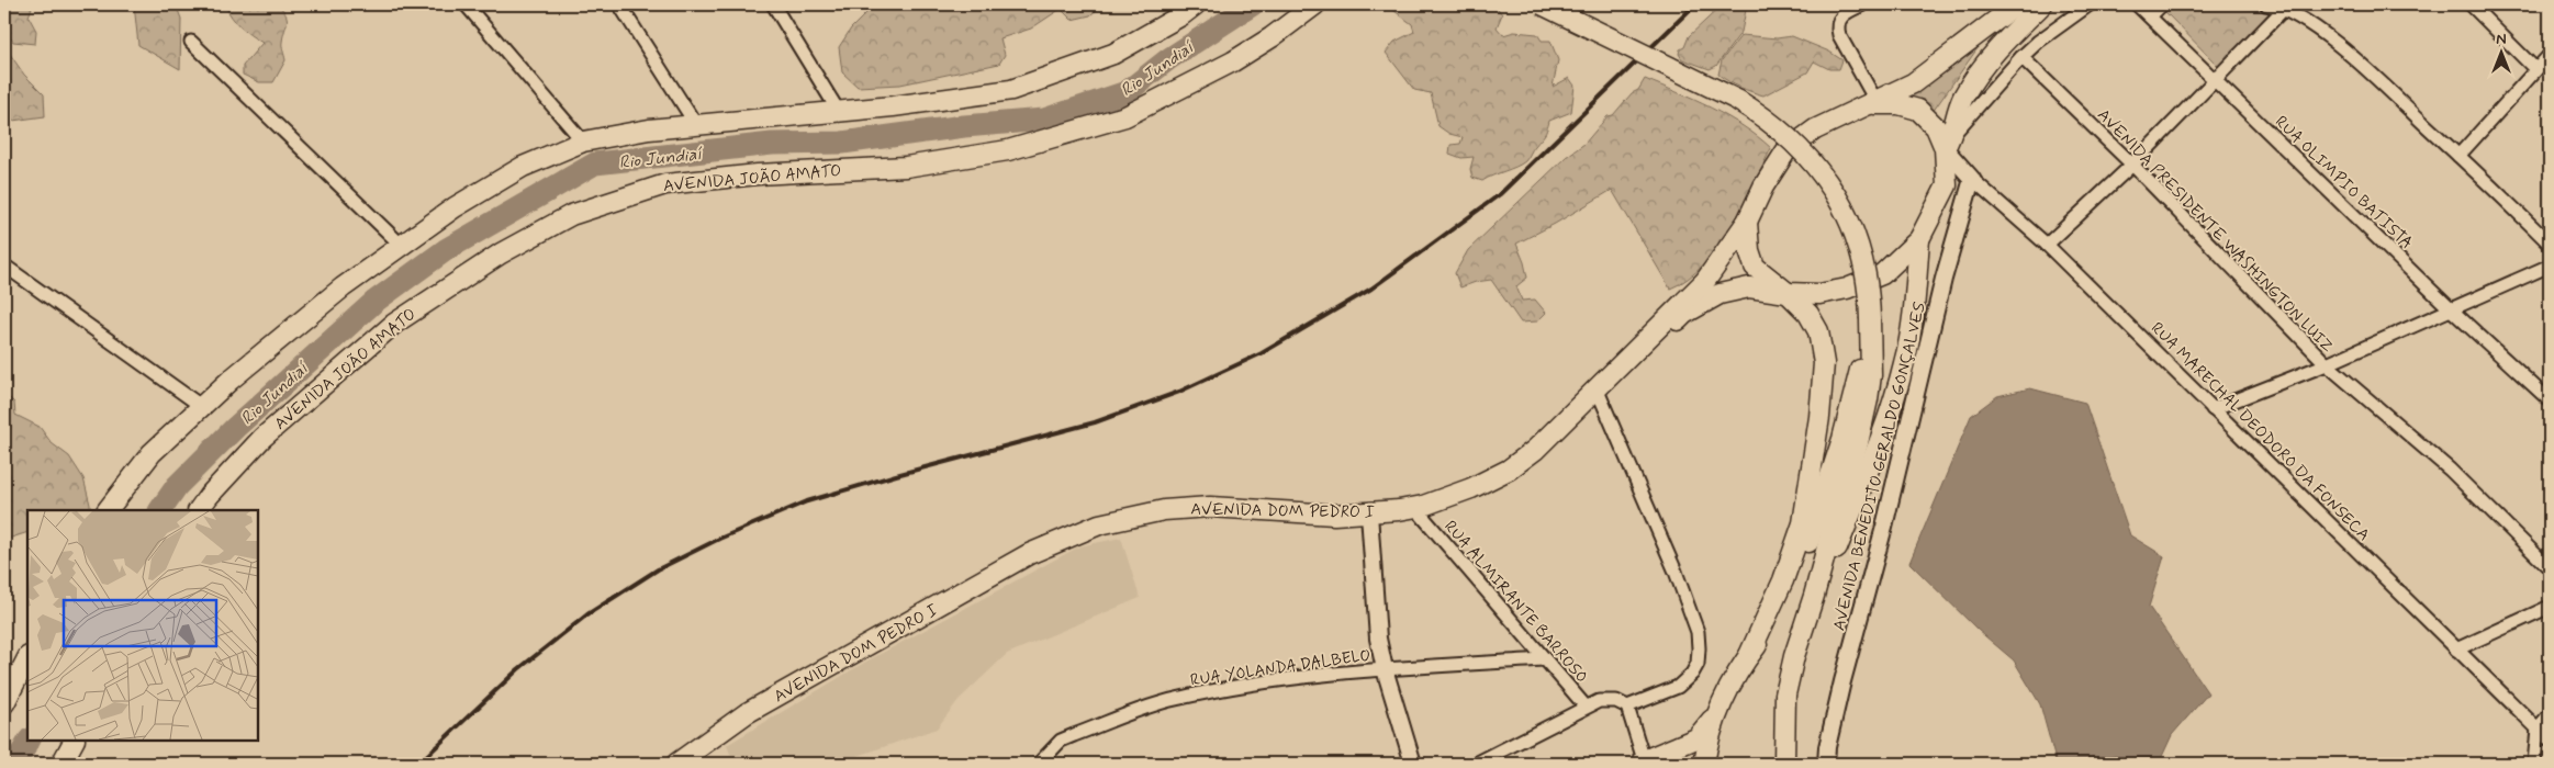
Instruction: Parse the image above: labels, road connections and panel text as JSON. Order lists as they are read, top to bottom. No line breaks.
{"streets":{"main road":["AVENIDA JOÃO AMATO","AVENIDA DOM PEDRO I"],"street":["RUA OLIMPIO BATISTA","AVENIDA PRESIDENTE WASHINGTON LUIZ","RUA MARECHAL DEODORO DA FONSECA","AVENIDA BENEDITO GERALDO GONÇALVES","RUA ALMIRANTE BARROSO","RUA YOLANDA DALBELO"]},"crossings":[["AVENIDA PRESIDENTE WASHINGTON LUIZ","RUA MARECHAL DEODORO DA FONSECA"],["RUA MARECHAL DEODORO DA FONSECA","AVENIDA BENEDITO GERALDO GONÇALVES"],["AVENIDA DOM PEDRO I","RUA ALMIRANTE BARROSO"],["RUA ALMIRANTE BARROSO","RUA YOLANDA DALBELO"]],"water":["Rio Jundiaí"],"north":"top"}
